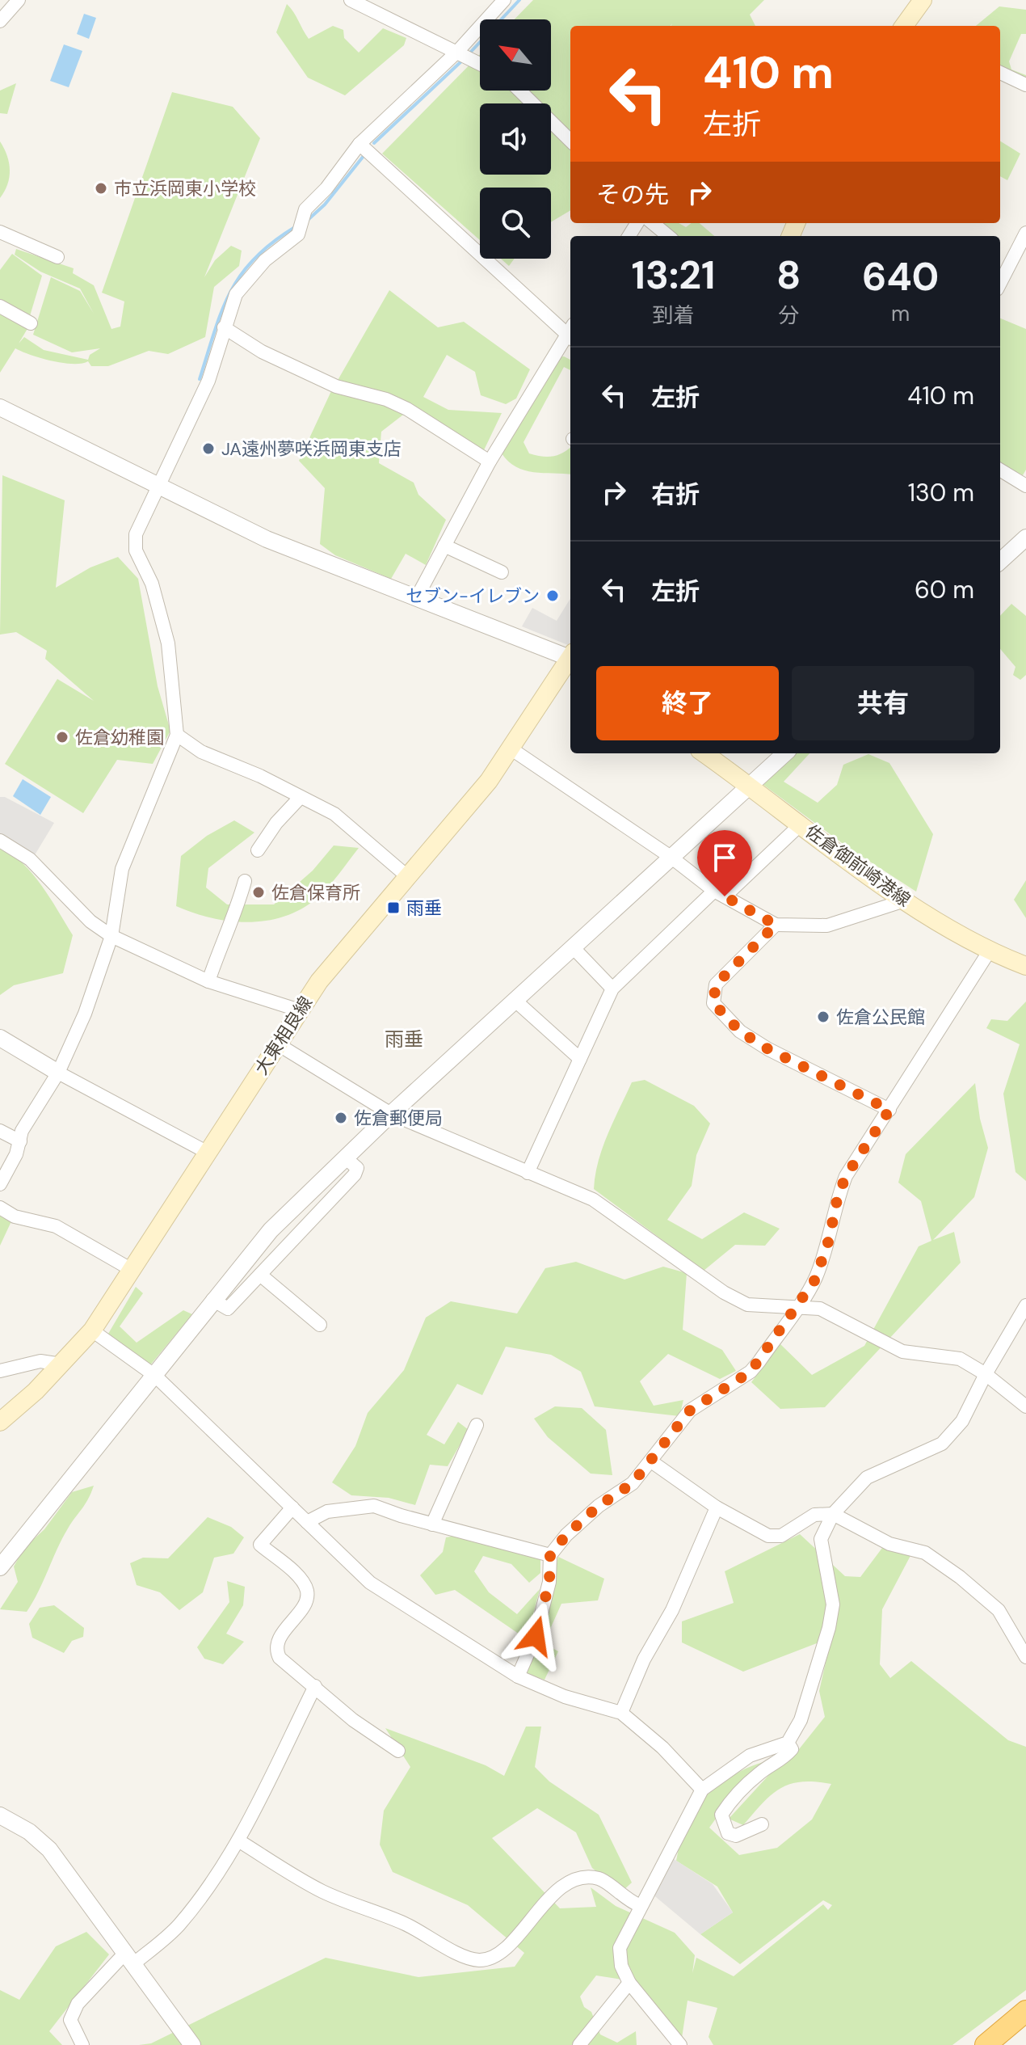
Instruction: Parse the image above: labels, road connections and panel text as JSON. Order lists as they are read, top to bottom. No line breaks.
{"streets":{"main road":["佐倉御前崎港線","大東相良線"]},"districts":["雨垂"],"places":{"other":["市立浜岡東小学校","JA遠州夢咲浜岡東支店","セブン-イレブン","佐倉幼稚園","佐倉保育所","佐倉公民館","佐倉郵便局"],"transit":["雨垂"]},"north":"top left","page":{"turn":["410 m","左折"],"then":"その先","eta":["13:21","到着","8","分","640","m"],"list":[{"name":"左折","value":"410 m"},{"name":"右折","value":"130 m"},{"name":"左折","value":"60 m"}],"buttons":["終了","共有"]}}
